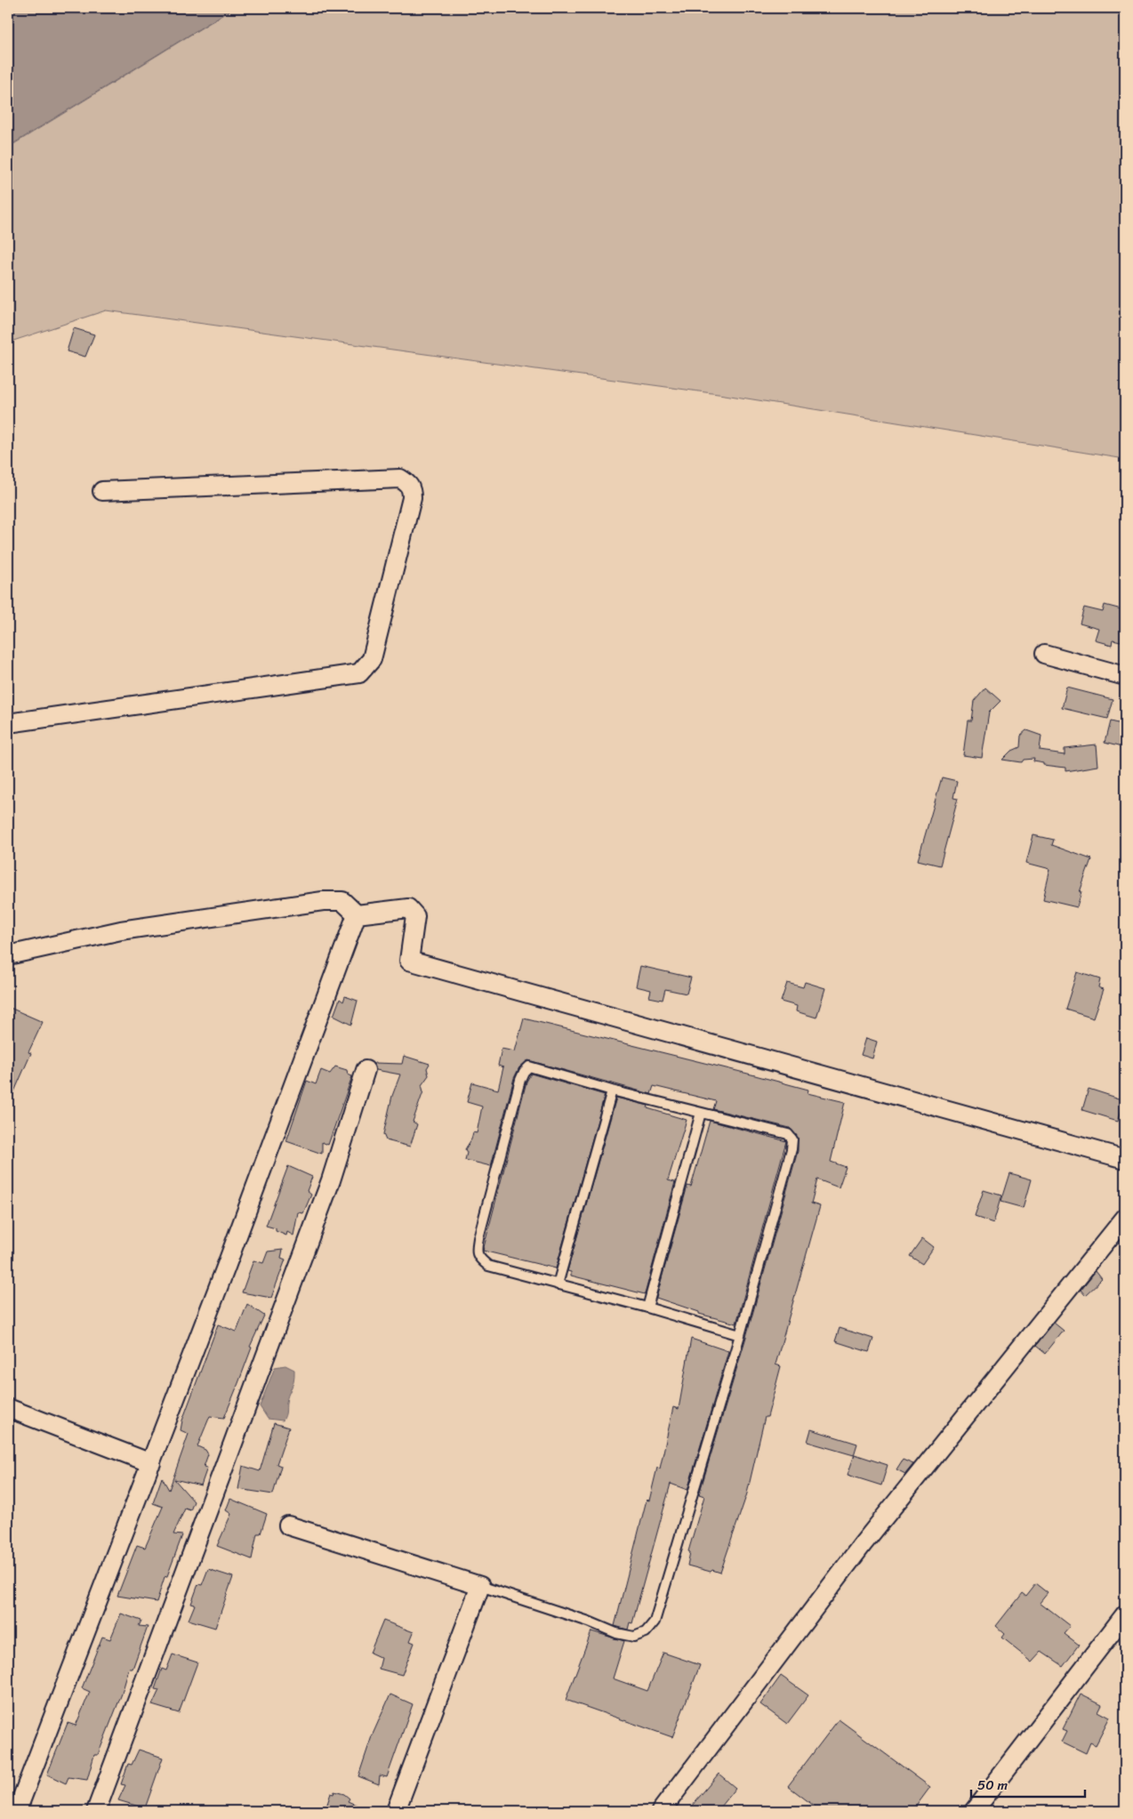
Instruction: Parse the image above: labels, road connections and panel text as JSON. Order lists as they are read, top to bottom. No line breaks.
{"scale_bar":"50 m"}
